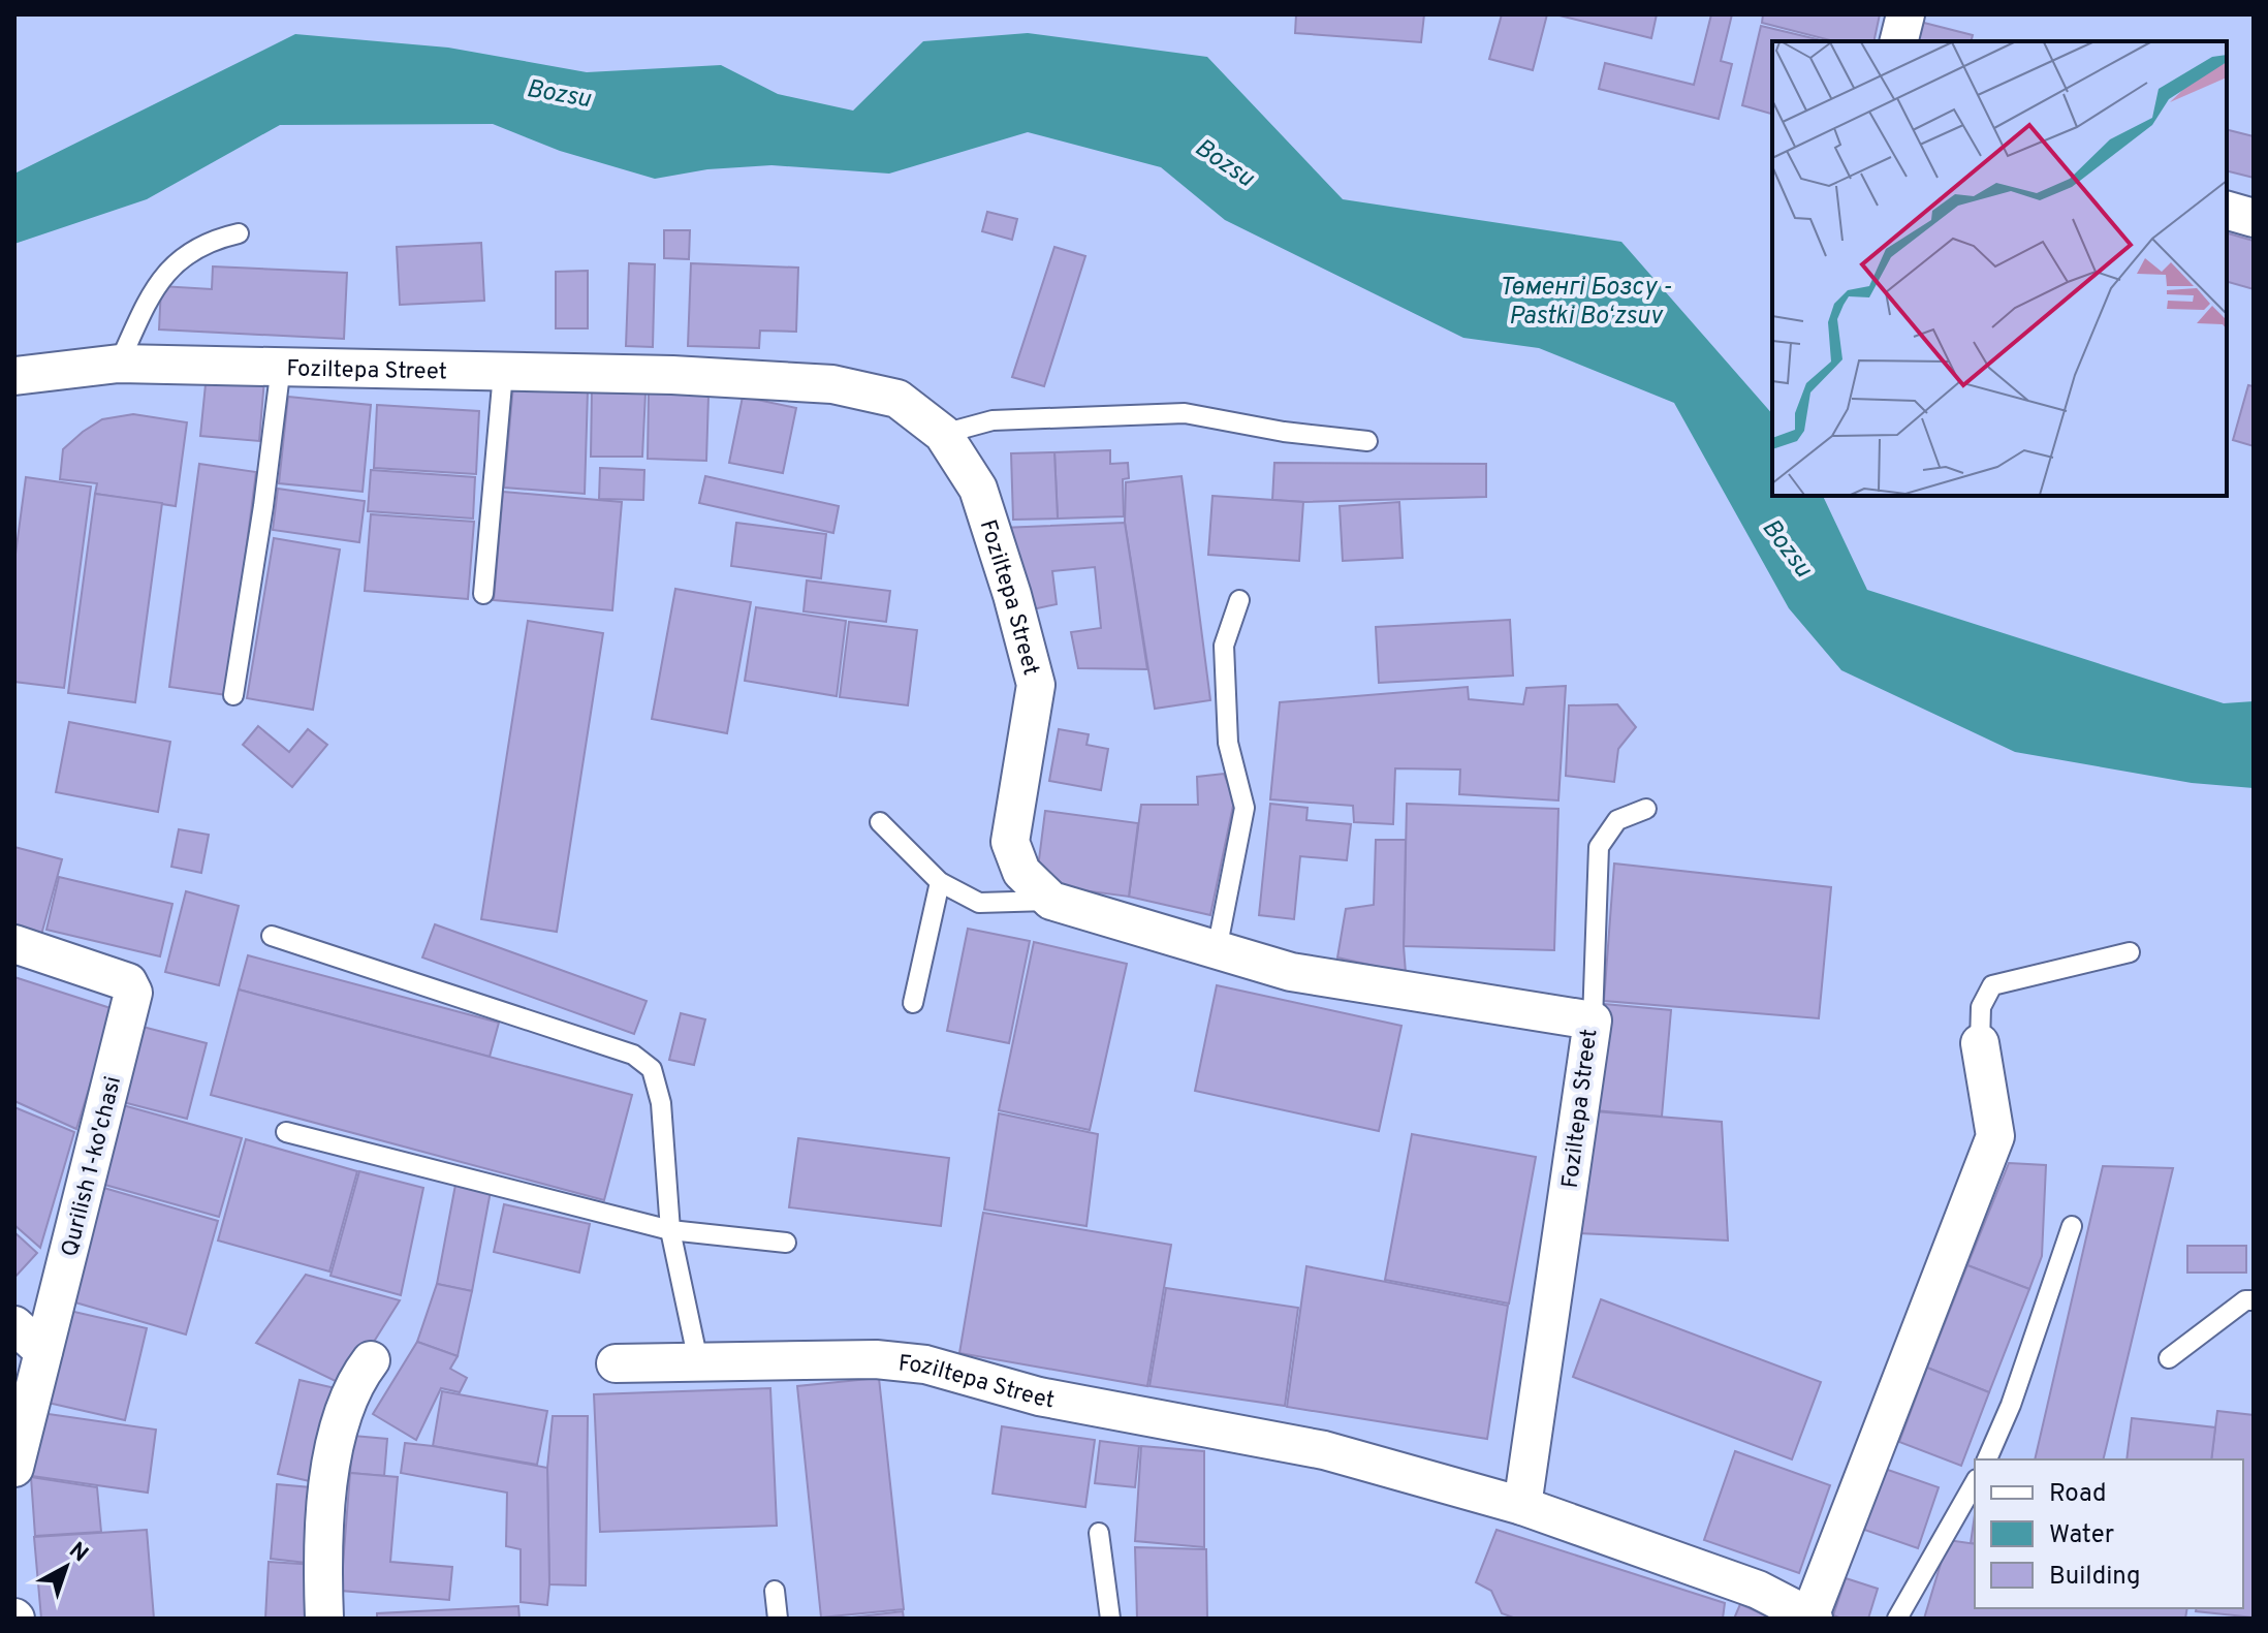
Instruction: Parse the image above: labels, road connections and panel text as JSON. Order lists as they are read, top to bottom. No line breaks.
{"streets":{"street":["Foziltepa Street","Qurilish 1-ko'chasi"]},"water":["Bozsu","Төменгі Бозсу - Pastki Boʻzsuv"],"legend":["Road","Water","Building"],"north":"top right"}
